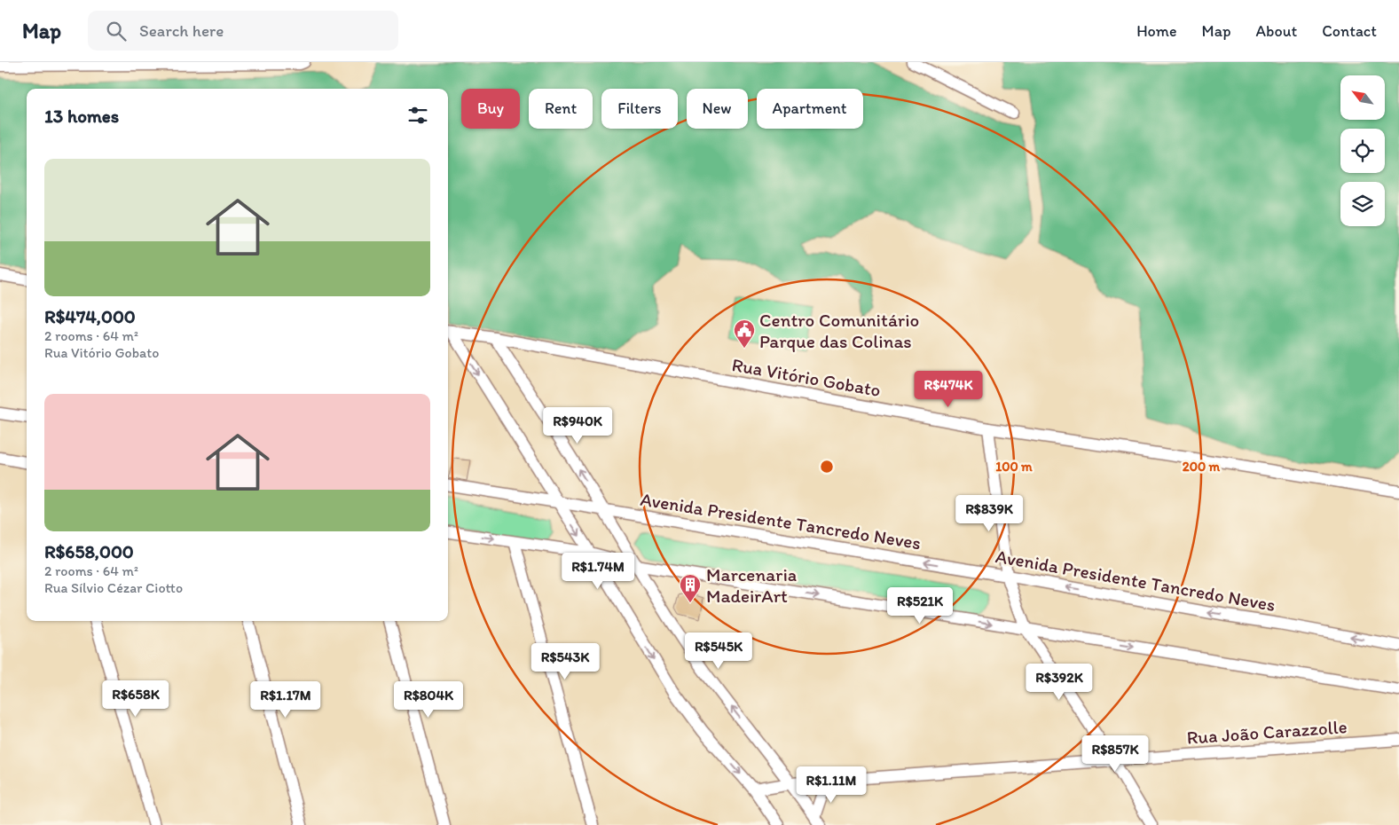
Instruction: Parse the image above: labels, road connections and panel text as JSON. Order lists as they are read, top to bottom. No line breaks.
{"streets":{"street":["Rua Vitório Gobato","Avenida Presidente Tancredo Neves","Rua João Carazzolle"]},"places":{"public building":["Centro Comunitário Parque das Colinas"],"building":["Marcenaria MadeirArt"]},"north":"top left","page":{"header":"Map","search":"Search here","nav":["Home","Map","About","Contact"],"chip":["Buy","Rent","Filters","New","Apartment"],"heading":"13 homes","list":[{"name":"R$474,000","note":"2 rooms · 64 m² · Rua Vitório Gobato"},{"name":"R$658,000","note":"2 rooms · 64 m² · Rua Sílvio Cézar Ciotto"}],"price":["R$474K","R$940K","R$839K","R$1.74M","R$521K","R$545K","R$543K","R$392K","R$658K","R$1.17M","R$804K","R$857K","R$1.11M"]},"rings":["100 m","200 m"]}
